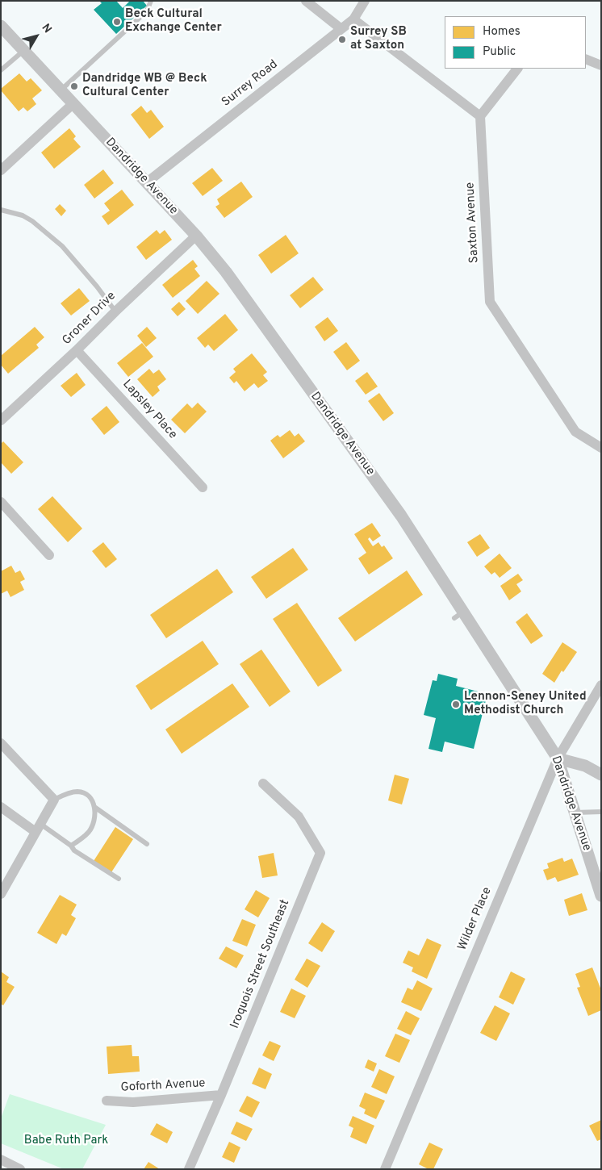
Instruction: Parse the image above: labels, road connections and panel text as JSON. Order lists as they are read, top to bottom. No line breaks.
{"streets":{"street":["Surrey Road","Dandridge Avenue","Saxton Avenue","Groner Drive","Lapsley Place","Wilder Place","Iroquois Street Southeast","Goforth Avenue"]},"crossings":[["Surrey Road","Dandridge Avenue"],["Dandridge Avenue","Groner Drive"],["Dandridge Avenue","Wilder Place"],["Groner Drive","Lapsley Place"],["Iroquois Street Southeast","Goforth Avenue"]],"parks":["Babe Ruth Park"],"places":["Beck Cultural Exchange Center","Surrey SB at Saxton","Dandridge WB @ Beck Cultural Center","Lennon-Seney United Methodist Church"],"legend":["Homes","Public"],"north":"top right"}
